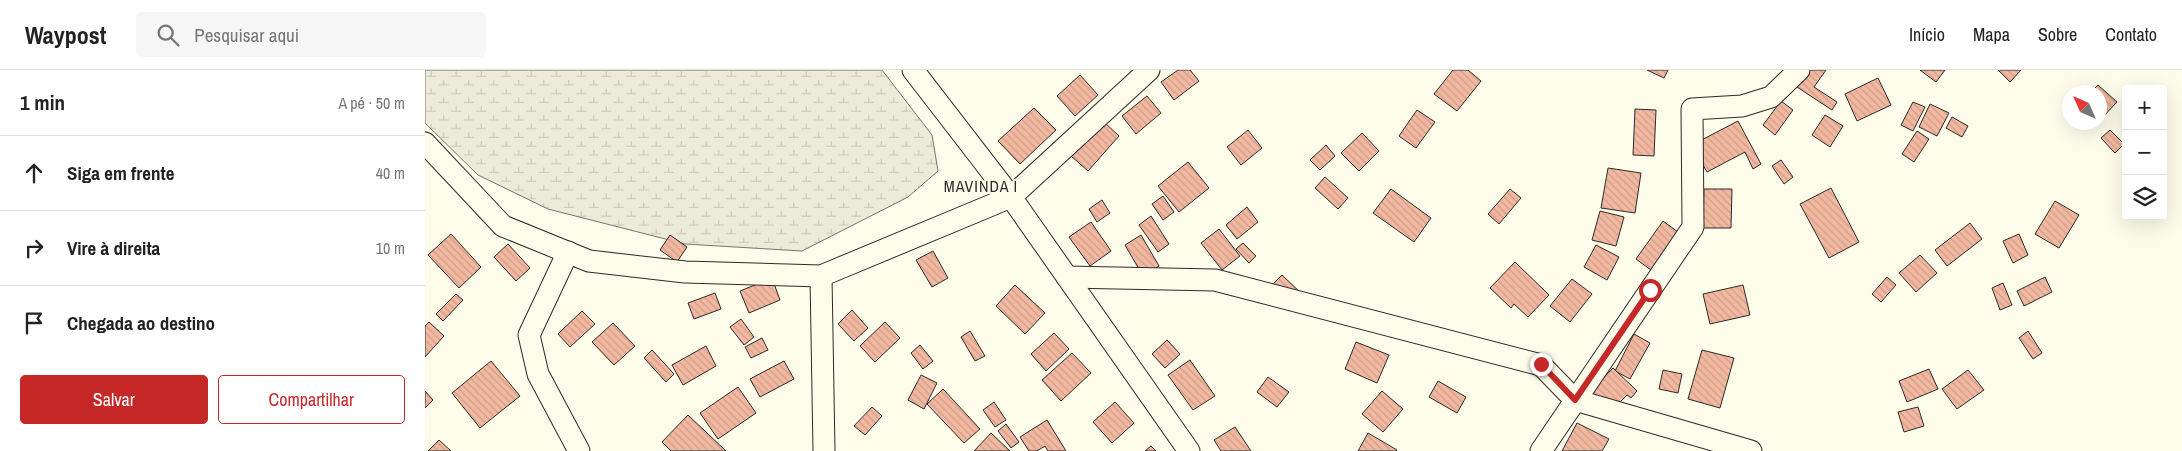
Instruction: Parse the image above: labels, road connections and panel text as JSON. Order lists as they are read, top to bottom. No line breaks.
{"districts":["MAVINDA I"],"north":"top left","page":{"header":"Waypost","search":"Pesquisar aqui","nav":["Início","Mapa","Sobre","Contato"],"heading":["1 min","A pé · 50 m"],"map_buttons":["+","−"],"list":[["Siga em frente","40 m"],["Vire à direita","10 m"],"Chegada ao destino"],"buttons":["Salvar","Compartilhar"]}}
